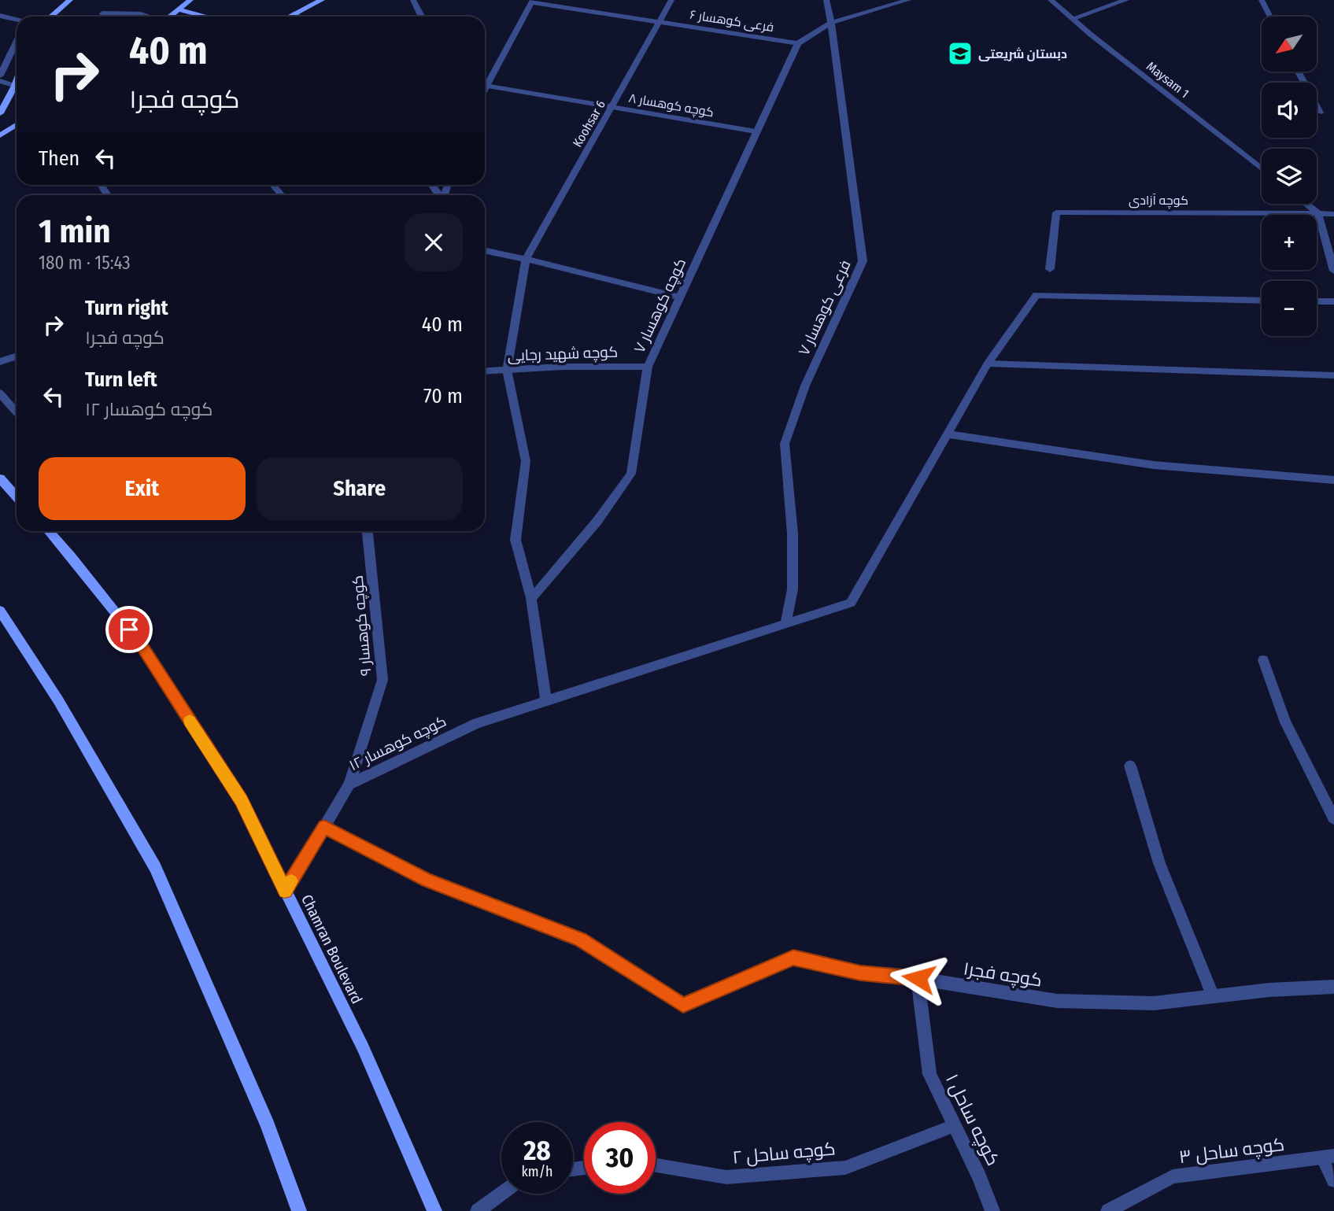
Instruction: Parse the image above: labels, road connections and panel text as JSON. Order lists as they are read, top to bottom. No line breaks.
{"streets":{"main road":["Chamran Boulevard"],"street":["فرعی کوهسار ۶","Maysam 1","کوچه کوهسار ۸","Koohsar 6","کوچه آزادی","کوچه کوهسار ۷","فرعی کوهسار ۷","کوچه شهید رجایی","کوچه کوهسار ۹","کوچه کوهسار ۱۲","کوچه فجر۱","کوچه ساحل ۱","کوچه ساحل ۳","کوچه ساحل ۲"]},"crossings":[["فرعی کوهسار ۶","Koohsar 6"],["فرعی کوهسار ۶","کوچه کوهسار ۷"],["کوچه کوهسار ۸","Koohsar 6"],["کوچه کوهسار ۸","کوچه کوهسار ۷"],["کوچه کوهسار ۷","کوچه شهید رجایی"],["فرعی کوهسار ۷","کوچه کوهسار ۱۲"],["کوچه کوهسار ۹","کوچه کوهسار ۱۲"],["کوچه کوهسار ۱۲","Chamran Boulevard"],["کوچه کوهسار ۱۲","کوچه فجر۱"],["کوچه فجر۱","کوچه ساحل ۱"],["کوچه ساحل ۱","کوچه ساحل ۲"]],"places":{"school or university":["دبستان شریعتی"]},"north":"bottom left","page":{"map_buttons":["+","−"],"turn":["40 m","کوچه فجر۱"],"then":"Then","heading":["1 min","180 m · 15:43"],"list":[{"name":"Turn right","note":"کوچه فجر۱","value":"40 m"},{"name":"Turn left","note":"کوچه کوهسار ۱۲","value":"70 m"}],"buttons":["Exit","Share"],"speed":"28 km/h","limit":"30"}}
